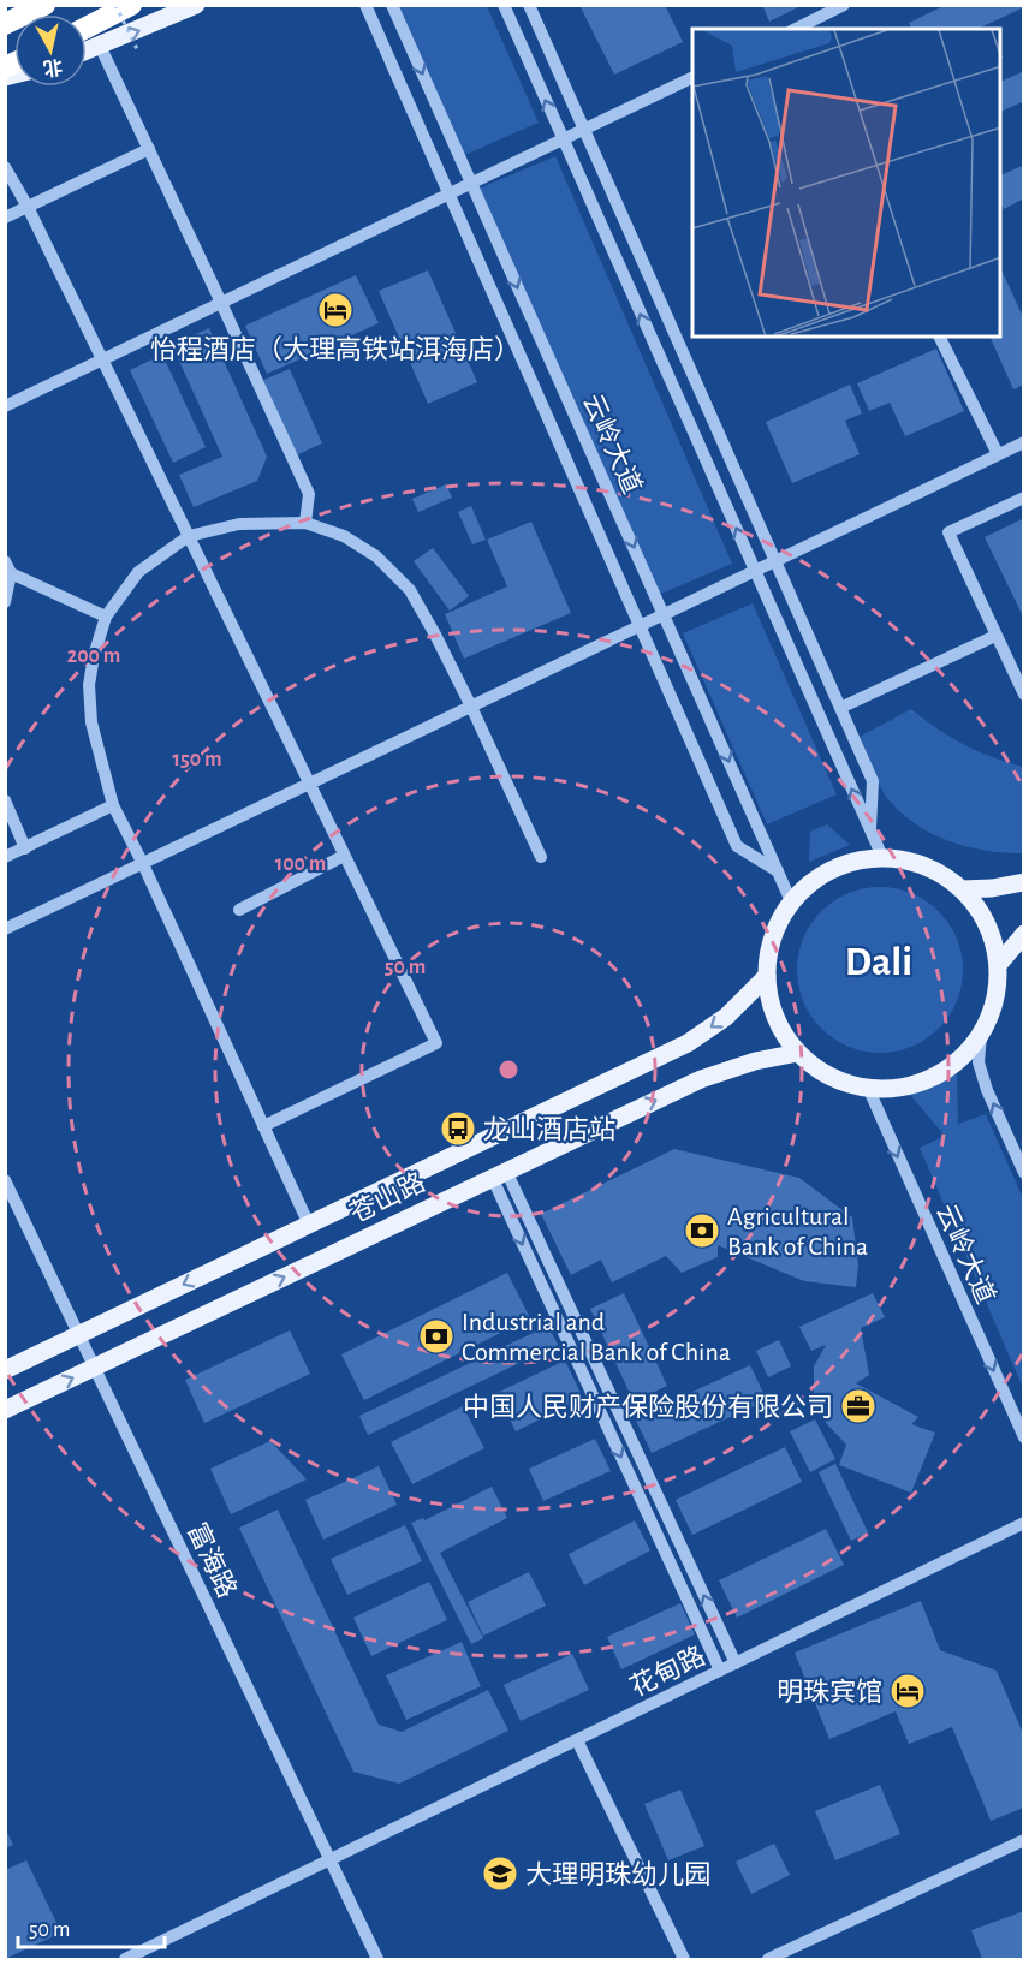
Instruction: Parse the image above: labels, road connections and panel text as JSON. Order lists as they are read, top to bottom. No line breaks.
{"streets":{"main road":["苍山路"],"street":["云岭大道","富海路","花甸路"]},"crossings":[["云岭大道","苍山路"],["苍山路","富海路"],["富海路","花甸路"]],"districts":["Dali"],"places":{"hotel":["怡程酒店（大理高铁站洱海店）","明珠宾馆"],"bus stop":["龙山酒店站"],"bank":["Agricultural Bank of China","Industrial and Commercial Bank of China"],"office":["中国人民财产保险股份有限公司"],"school or university":["大理明珠幼儿园"]},"scale_bar":"50 m","north":"bottom","rings":["200 m","150 m","100 m","50 m"]}
